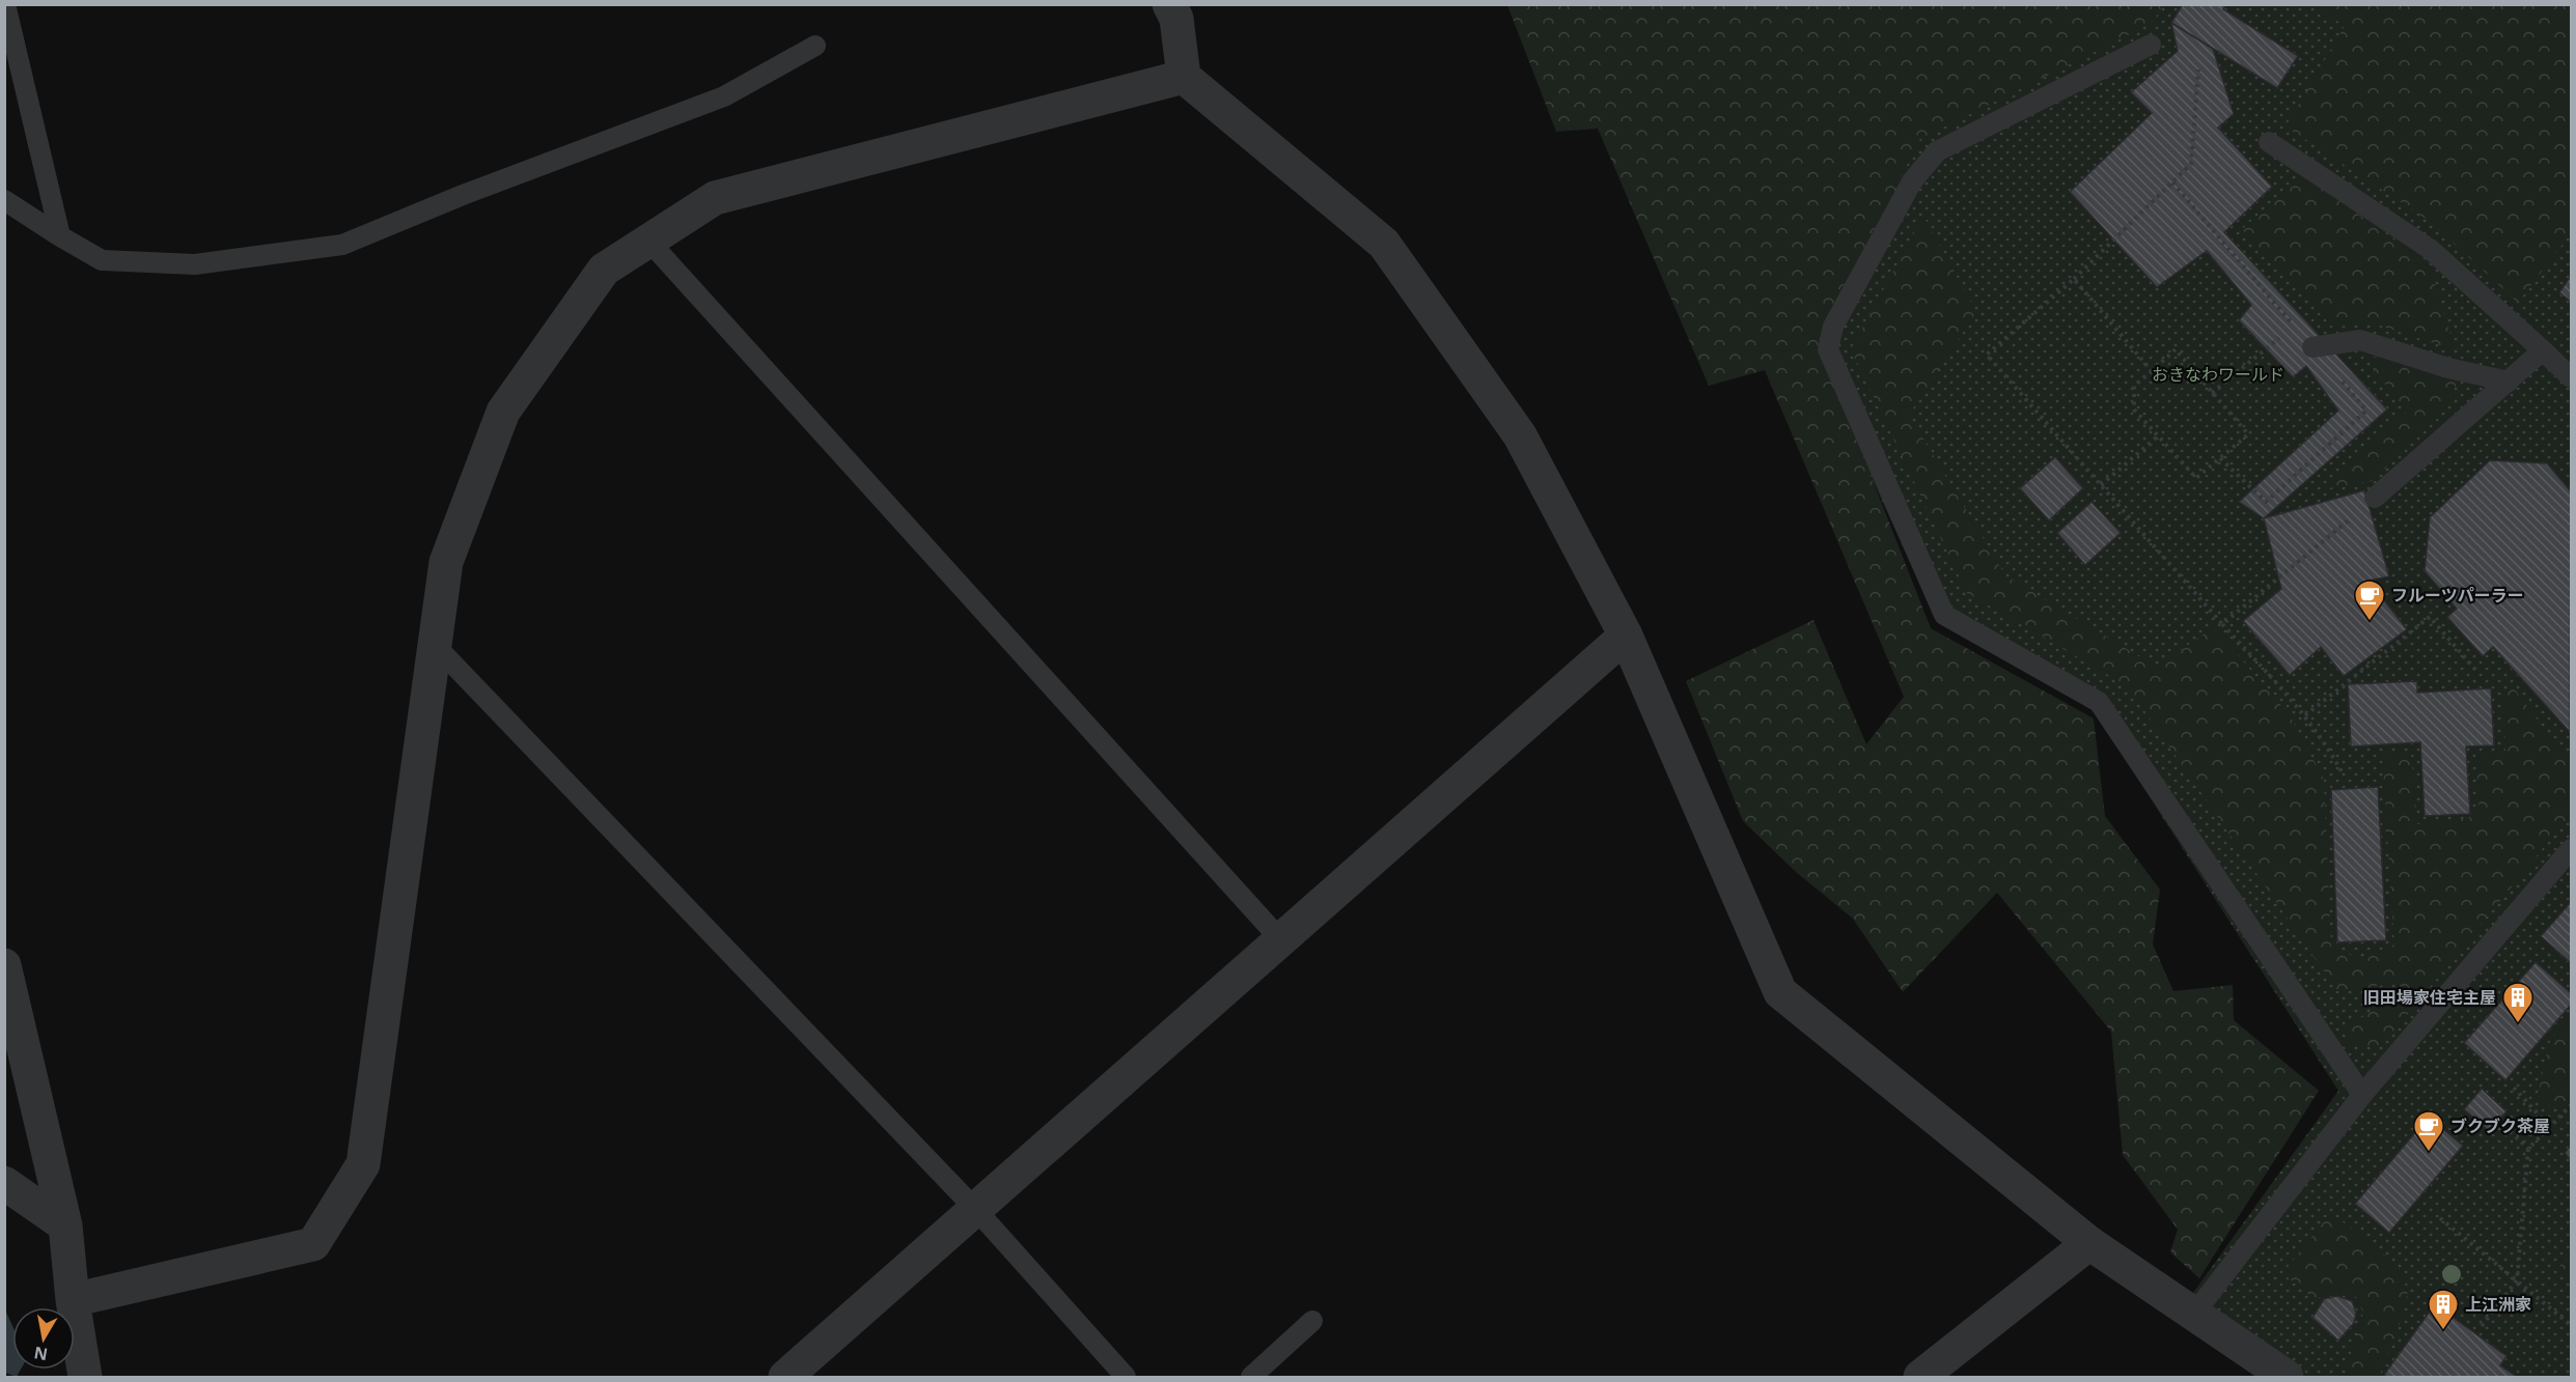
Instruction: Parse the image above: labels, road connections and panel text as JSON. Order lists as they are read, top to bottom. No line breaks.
{"parks":["おきなわワールド"],"places":{"cafe":["フルーツパーラー","ブクブク茶屋"],"building":["旧田場家住宅主屋","上江洲家"]},"north":"bottom"}
